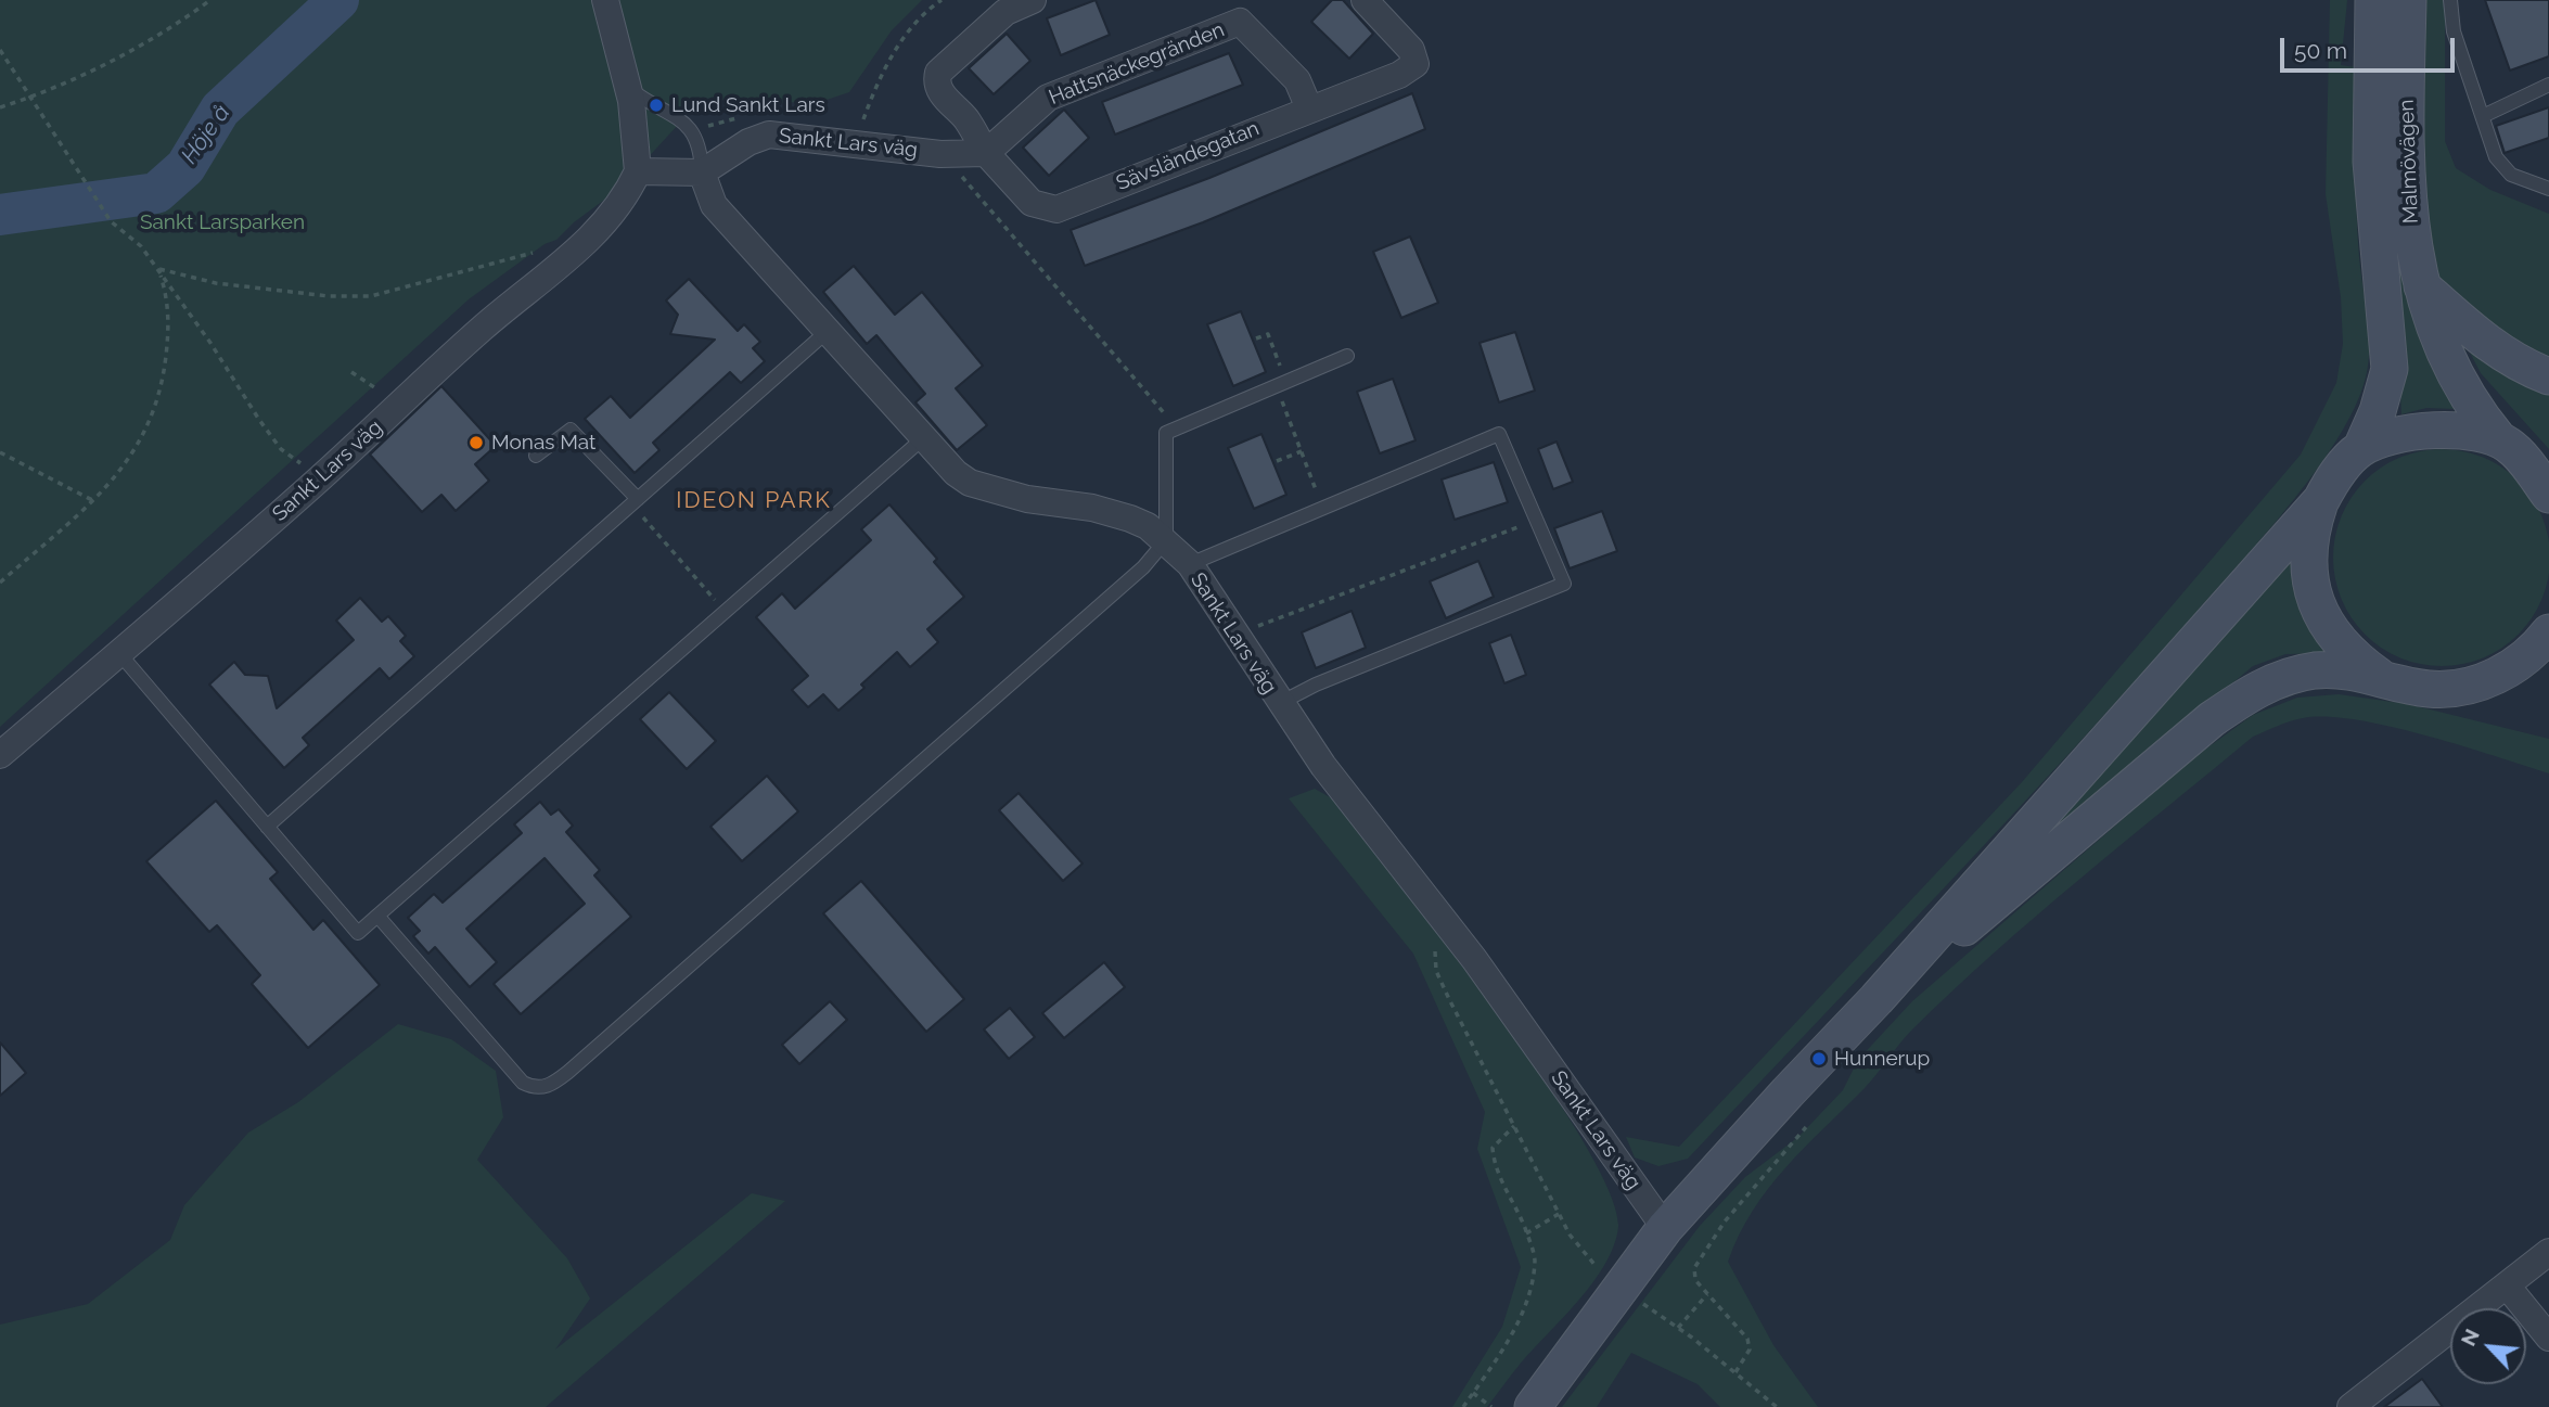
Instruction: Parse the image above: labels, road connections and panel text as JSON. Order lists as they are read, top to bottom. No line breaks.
{"streets":{"main road":["Malmövägen"],"street":["Hattsnäckegränden","Sankt Lars väg","Sävsländegatan"]},"crossings":[["Hattsnäckegränden","Sankt Lars väg"],["Hattsnäckegränden","Sävsländegatan"],["Sankt Lars väg","Sävsländegatan"]],"districts":["IDEON PARK"],"water":["Höje å"],"parks":["Sankt Larsparken"],"places":["Lund Sankt Lars","Monas Mat","Hunnerup"],"scale_bar":"50 m","north":"top left"}
